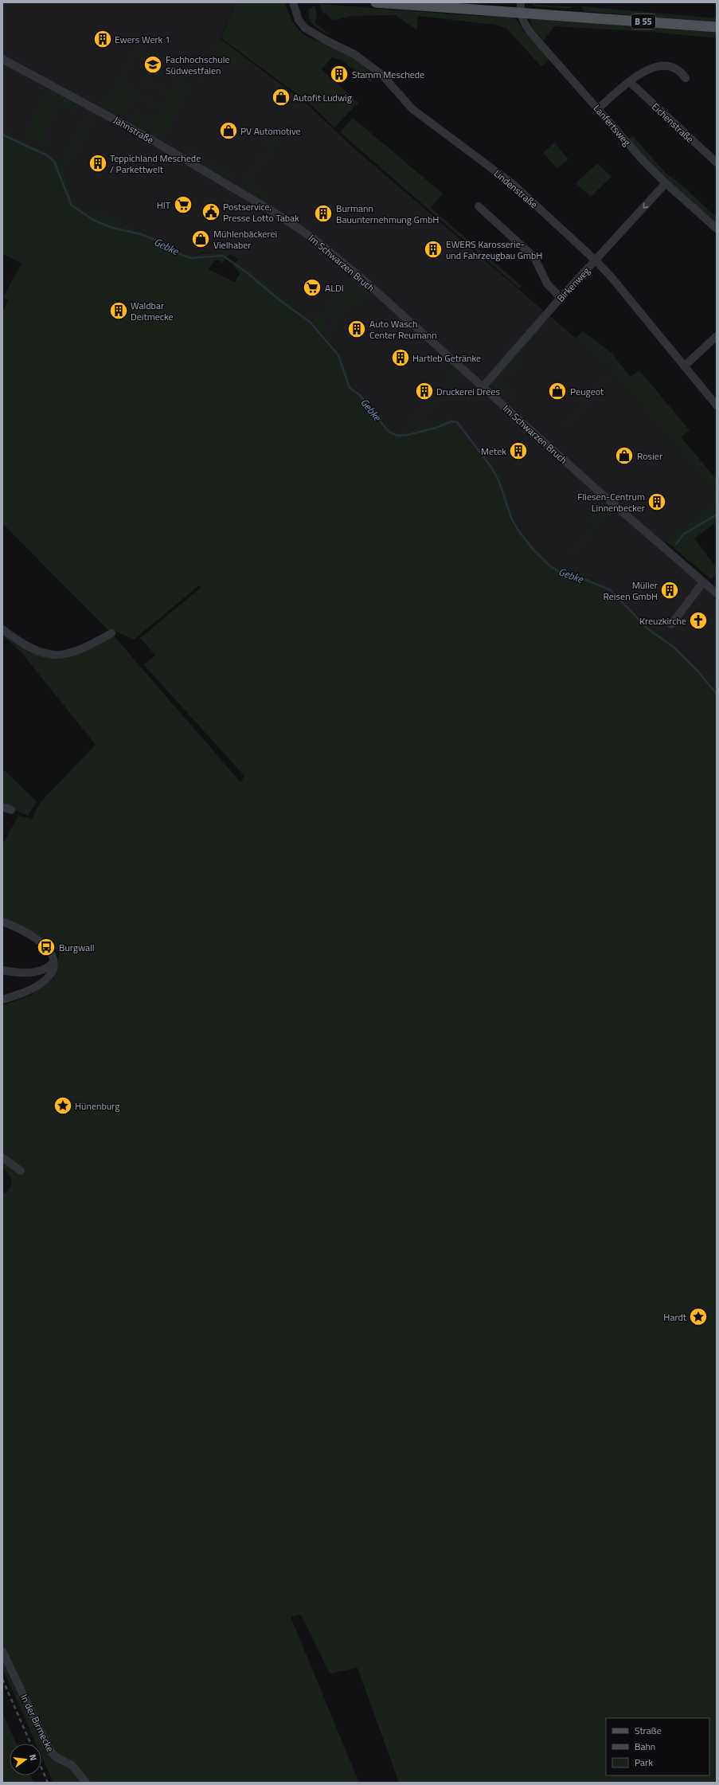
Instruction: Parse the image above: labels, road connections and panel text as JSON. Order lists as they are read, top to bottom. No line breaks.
{"streets":{"main road":["B 55"],"street":["Eichenstraße","Lanfertsweg","Jahnstraße","Lindenstraße","Im Schwarzen Bruch","Birkenweg","In der Birmecke"]},"crossings":[["B 55","Lanfertsweg"],["Lanfertsweg","Birkenweg"],["Jahnstraße","Im Schwarzen Bruch"],["Lindenstraße","Birkenweg"],["Im Schwarzen Bruch","Birkenweg"]],"one_way":["Birkenweg"],"water":["Gebke"],"places":{"building":["Ewers Werk 1","Stamm Meschede","Teppichland Meschede / Parkettwelt","Burmann Bauunternehmung GmbH","EWERS Karosserie- und Fahrzeugbau GmbH","Waldbar Deitmecke","Auto Wasch Center Reumann","Hartleb Getränke","Druckerei Drees","Metek","Fliesen-Centrum Linnenbecker","Müller Reisen GmbH"],"school or university":["Fachhochschule Südwestfalen"],"shop":["Autofit Ludwig","PV Automotive","Mühlenbäckerei Vielhaber","Peugeot","Rosier"],"supermarket":["HIT","ALDI"],"public building":["Postservice, Presse Lotto Tabak"],"church":["Kreuzkirche"],"bus stop":["Burgwall"],"place":["Hünenburg","Hardt"]},"legend":["Straße","Bahn","Park"],"north":"right"}
